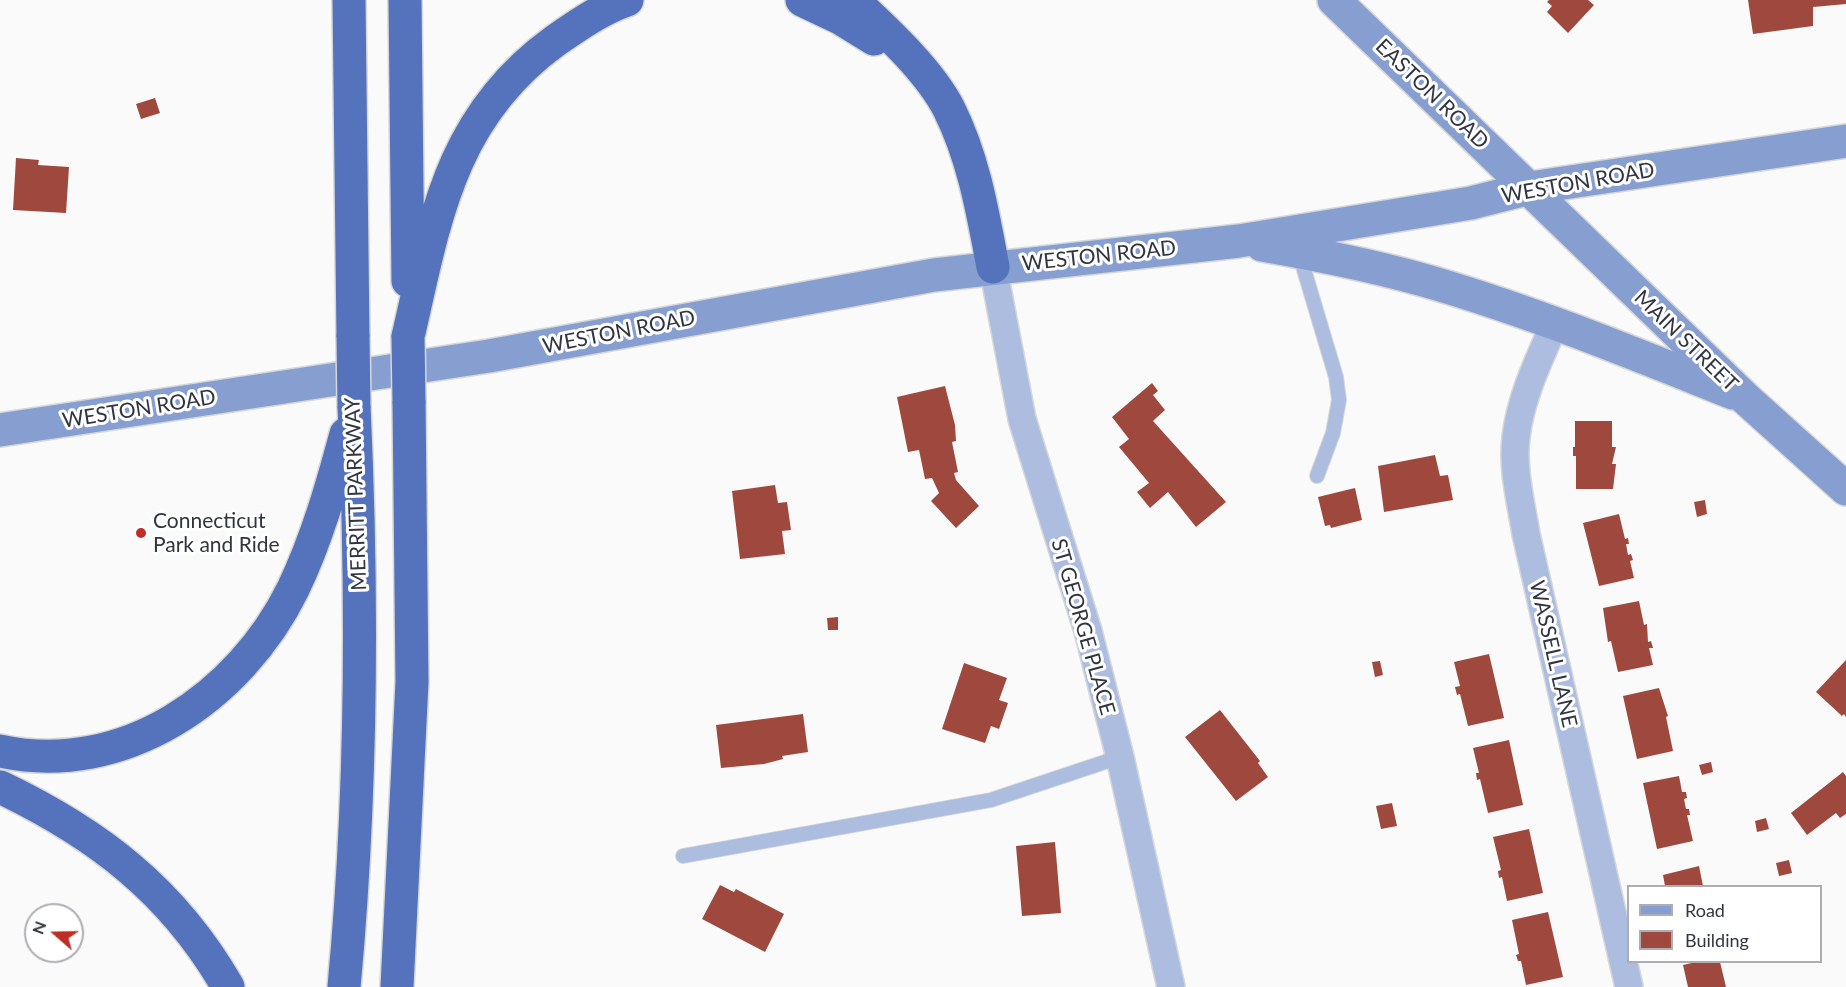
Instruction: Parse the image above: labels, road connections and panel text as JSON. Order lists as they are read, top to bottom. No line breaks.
{"streets":{"highway":["MERRITT PARKWAY"],"main road":["EASTON ROAD","WESTON ROAD","MAIN STREET"],"street":["ST GEORGE PLACE","WASSELL LANE"]},"crossings":[["EASTON ROAD","WESTON ROAD"],["EASTON ROAD","MAIN STREET"],["WESTON ROAD","MAIN STREET"],["WESTON ROAD","ST GEORGE PLACE"],["WESTON ROAD","WASSELL LANE"]],"places":["Connecticut Park and Ride"],"legend":["Road","Building"],"north":"left"}
